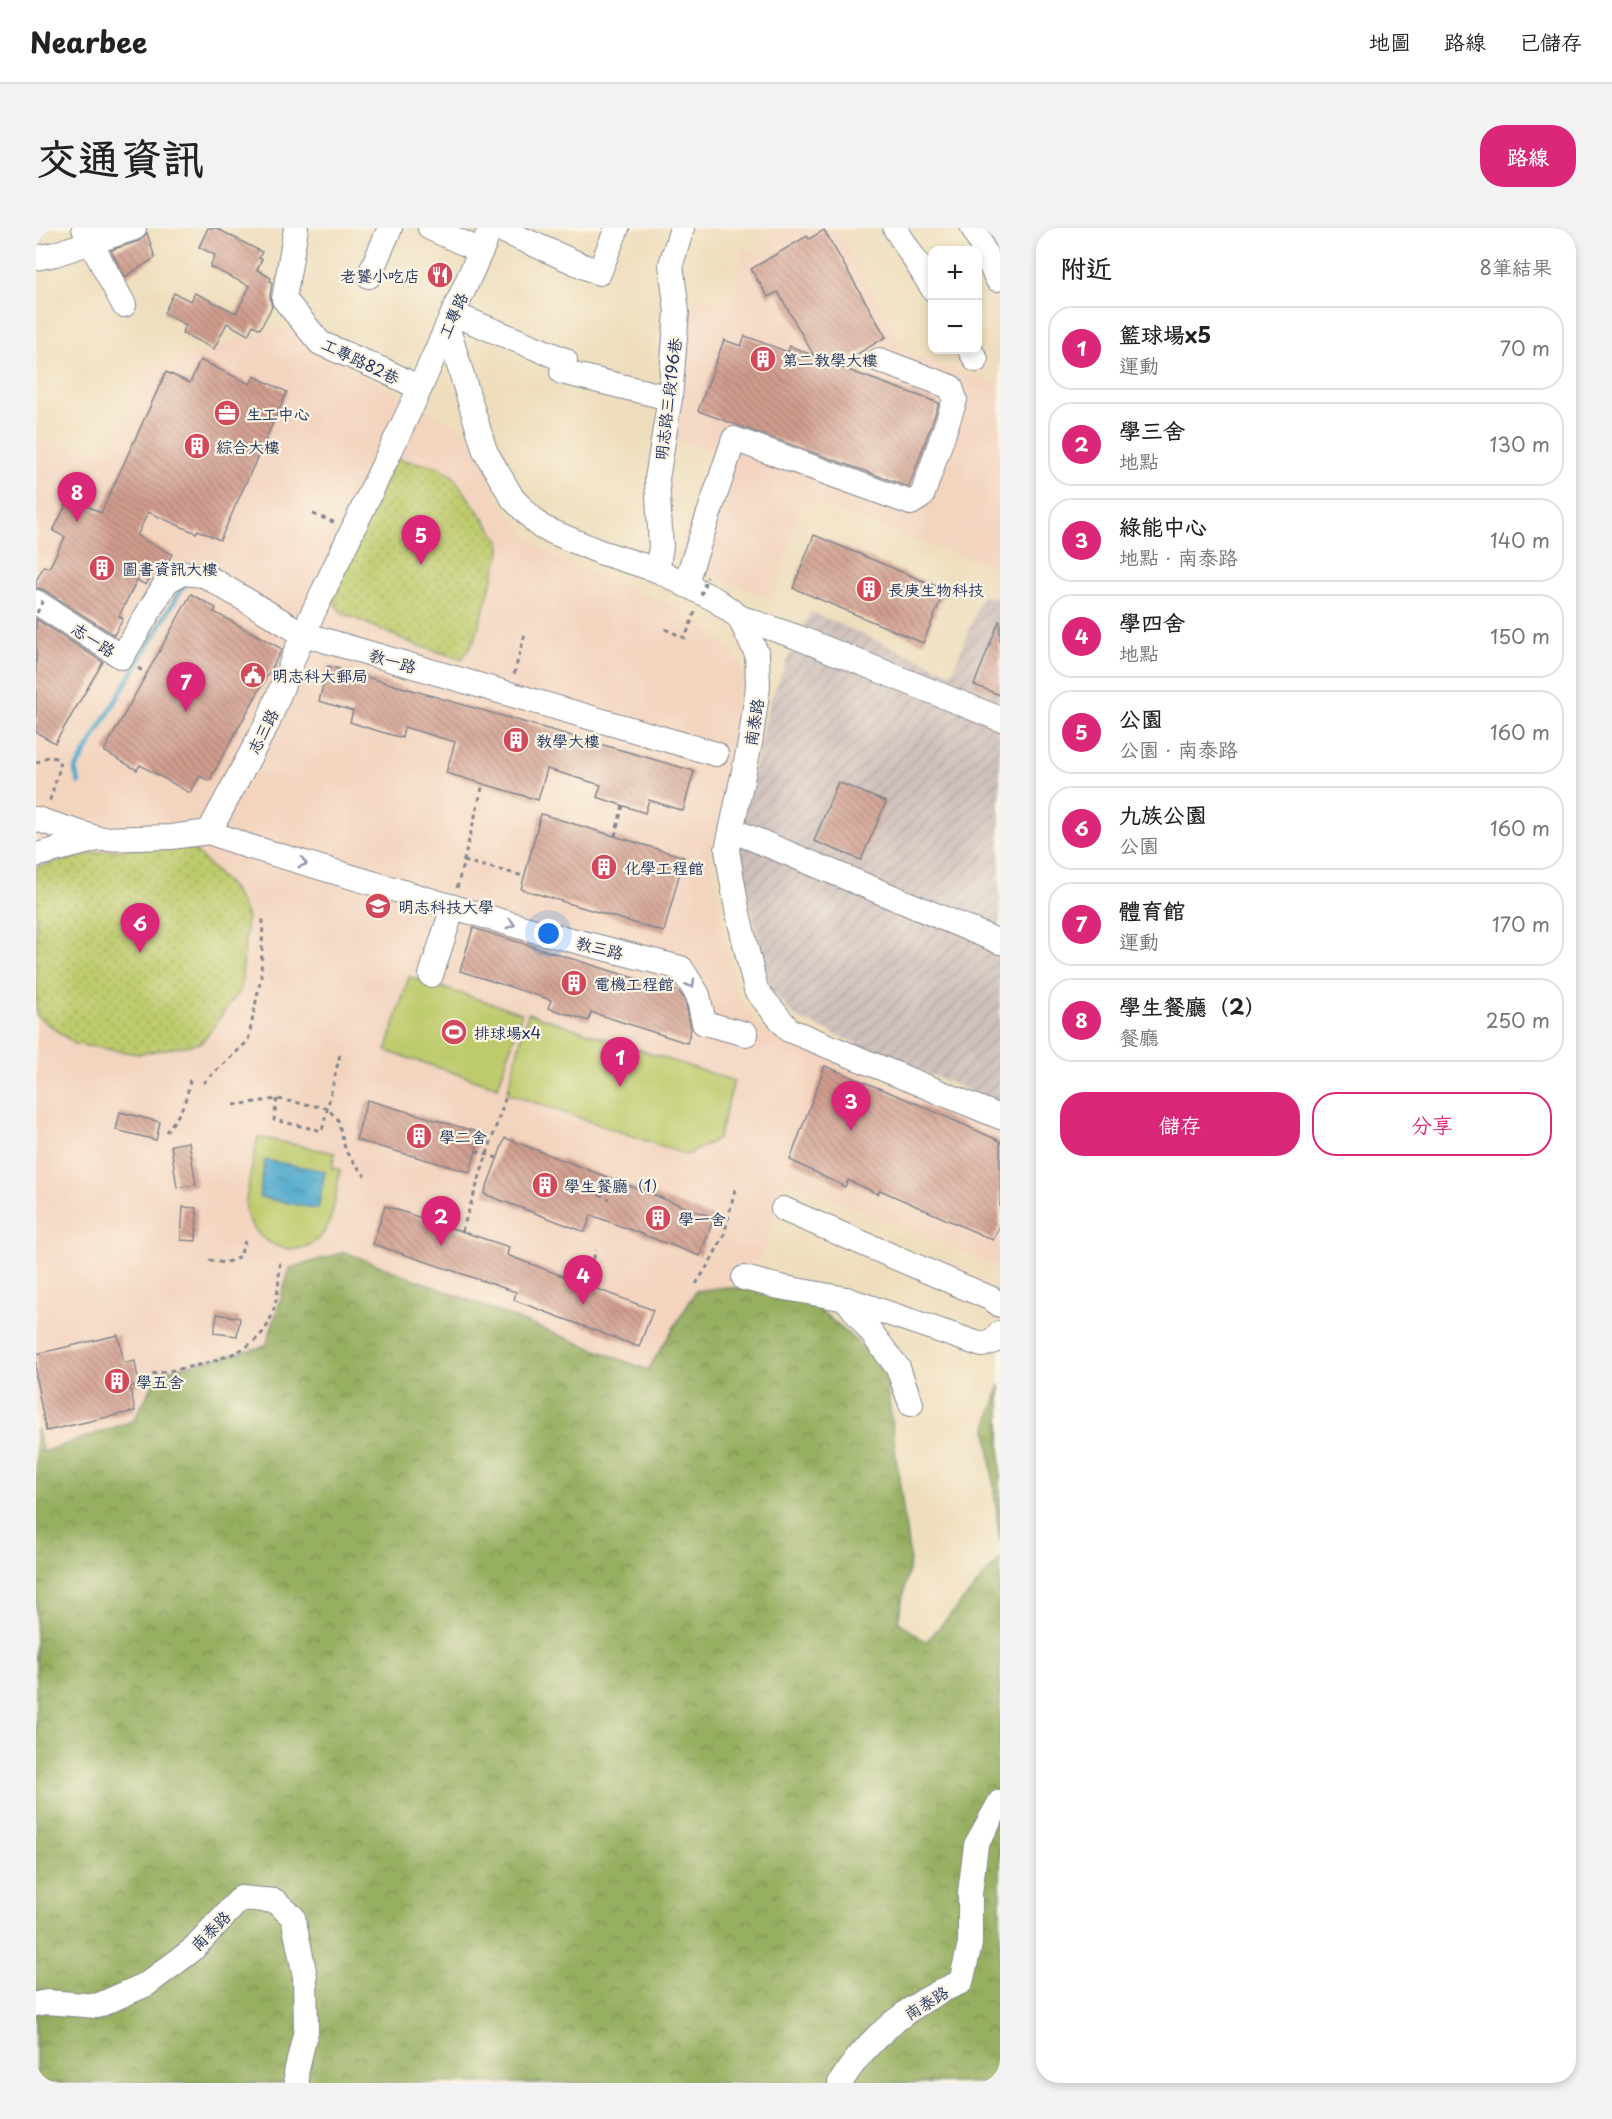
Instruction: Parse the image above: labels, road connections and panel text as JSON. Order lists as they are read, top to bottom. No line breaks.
{"streets":{"street":["工專路","工專路82巷","明志路三段196巷","志一路","教一路","南泰路","志三路","教三路"]},"crossings":[["工專路","工專路82巷"],["工專路","南泰路"],["工專路","志三路"],["工專路82巷","志三路"],["明志路三段196巷","南泰路"],["志一路","教一路"],["教一路","志三路"],["志三路","教三路"]],"one_way":["教三路"],"places":{"restaurant":["老饕小吃店"],"building":["第二教學大樓","綜合大樓","圖書資訊大樓","長庚生物科技","教學大樓","化學工程館","電機工程館","學二舍","學生餐廳（1）","學一舍","學五舍"],"office":["生工中心"],"public building":["明志科大郵局"],"school or university":["明志科技大學"],"sports":["排球場x4"]},"page":{"header":"Nearbee","nav":["地圖","路線","已儲存"],"title":"交通資訊","buttons":["路線",["儲存","分享"]],"heading":["附近","8筆結果"],"map_buttons":["+","−"],"list":[{"mark":"1","name":"籃球場x5","note":"運動","value":"70 m"},{"mark":"2","name":"學三舍","note":"地點","value":"130 m"},{"mark":"3","name":"綠能中心","note":"地點 · 南泰路","value":"140 m"},{"mark":"4","name":"學四舍","note":"地點","value":"150 m"},{"mark":"5","name":"公園","note":"公園 · 南泰路","value":"160 m"},{"mark":"6","name":"九族公園","note":"公園","value":"160 m"},{"mark":"7","name":"體育館","note":"運動","value":"170 m"},{"mark":"8","name":"學生餐廳（2）","note":"餐廳","value":"250 m"}],"pins":["8","5","7","6","1","3","2","4"]}}
